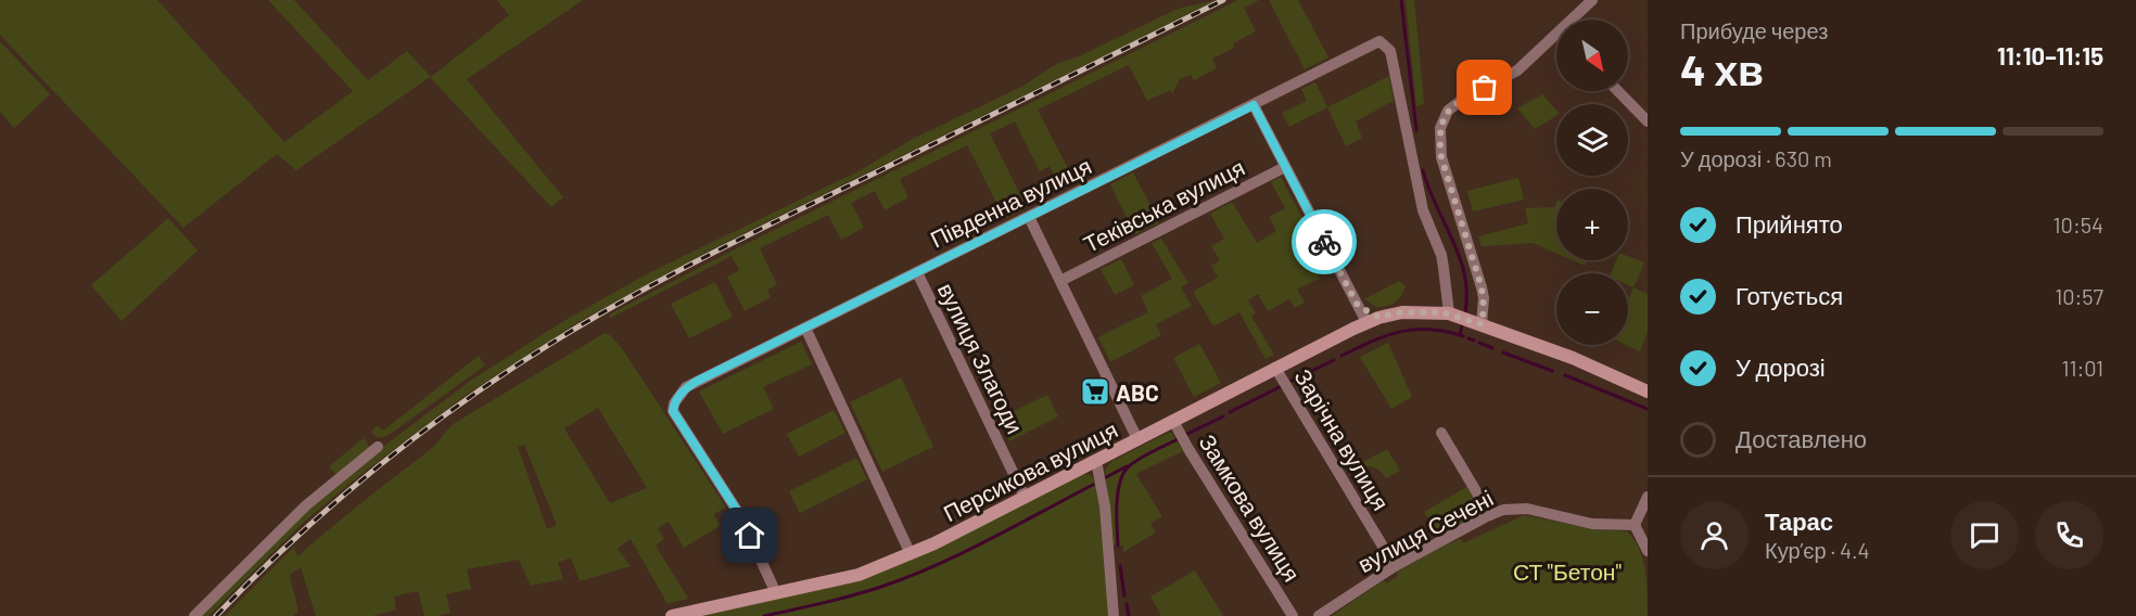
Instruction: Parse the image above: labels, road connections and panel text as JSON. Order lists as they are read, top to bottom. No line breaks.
{"streets":{"main road":["Персикова вулиця"],"street":["Південна вулиця","Теківська вулиця","вулиця Злагоди","Зарічна вулиця","Замкова вулиця","вулиця Сечені"]},"crossings":[["Південна вулиця","вулиця Злагоди"],["Південна вулиця","Персикова вулиця"],["вулиця Злагоди","Персикова вулиця"],["Зарічна вулиця","Персикова вулиця"],["Зарічна вулиця","вулиця Сечені"],["Персикова вулиця","Замкова вулиця"]],"parks":["СТ \"Бетон\""],"places":{"supermarket":["ABC"]},"north":"bottom right","page":{"heading":["4 хв","Прибуде через","11:10–11:15"],"panel":["Тарас","Кур’єр · 4.4"],"map_buttons":["+","−"],"bar":"У дорозі · 630 m","list":[["Прийнято","10:54"],["Готується","10:57"],["У дорозі","11:01"],"Доставлено"]}}
